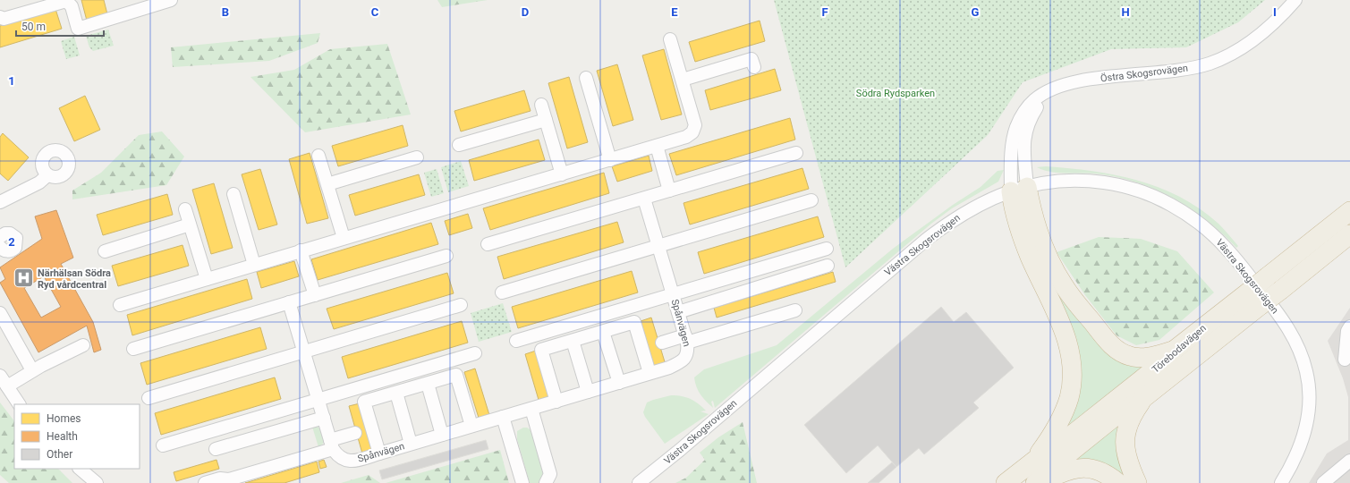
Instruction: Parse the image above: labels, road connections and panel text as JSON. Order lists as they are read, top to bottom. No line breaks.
{"streets":{"highway":["Törebodavägen"],"street":["Östra Skogsrovägen","Västra Skogsrovägen","Spånvägen"]},"crossings":[["Östra Skogsrovägen","Västra Skogsrovägen"]],"parks":["Södra Rydsparken"],"places":{"hospital":["Närhälsan Södra Ryd vårdcentral"]},"legend":["Homes","Health","Other"],"scale_bar":"50 m","grid":{"columns":["B","C","D","E","F","G","H","I"],"rows":["1","2"]}}
